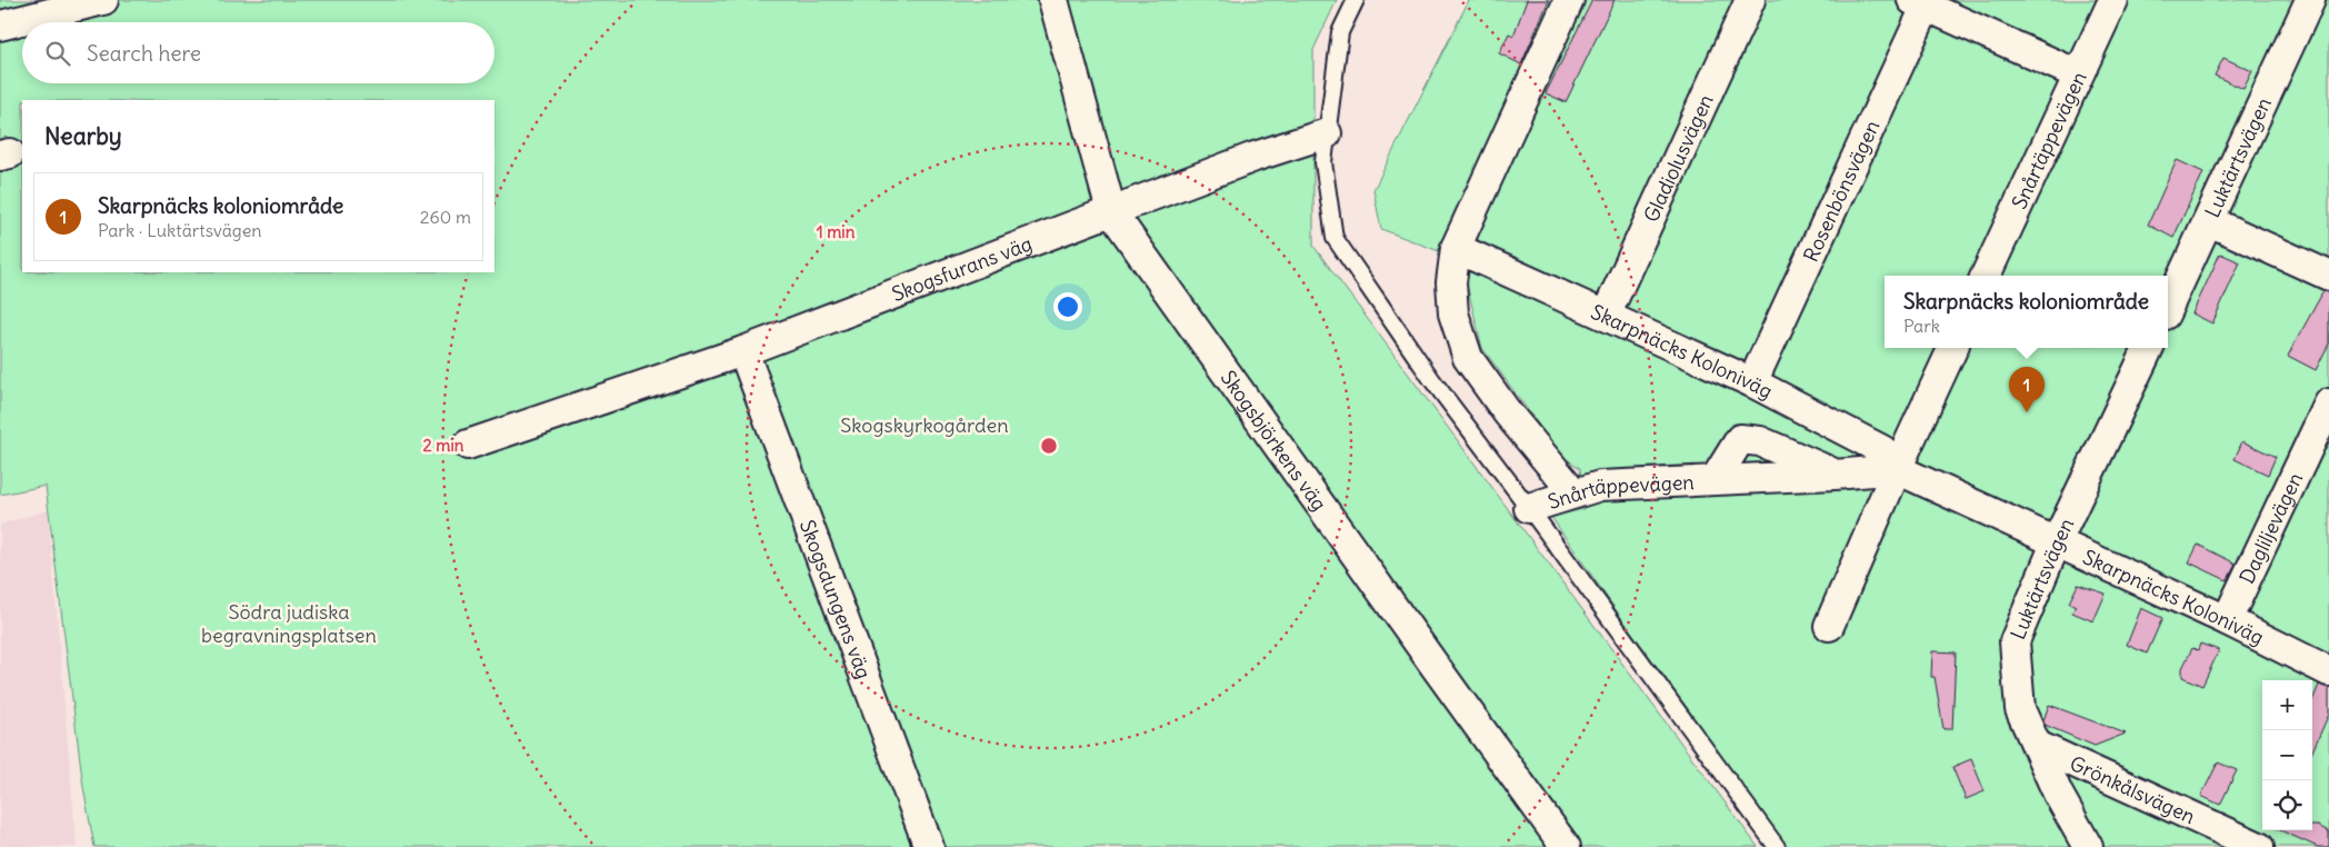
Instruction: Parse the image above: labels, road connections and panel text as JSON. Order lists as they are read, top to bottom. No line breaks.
{"streets":{"street":["Snårtäppevägen","Gladiolusvägen","Luktärtsvägen","Rosenbönsvägen","Skogsfurans väg","Skarpnäcks Koloniväg","Skogsbjörkens väg","Dagliljevägen","Skogsdungens väg","Grönkålsvägen"]},"crossings":[["Snårtäppevägen","Skarpnäcks Koloniväg"],["Gladiolusvägen","Skarpnäcks Koloniväg"],["Luktärtsvägen","Skarpnäcks Koloniväg"],["Luktärtsvägen","Grönkålsvägen"],["Rosenbönsvägen","Skarpnäcks Koloniväg"],["Skogsfurans väg","Skogsbjörkens väg"],["Skogsfurans väg","Skogsdungens väg"],["Skarpnäcks Koloniväg","Dagliljevägen"]],"parks":["Skogskyrkogården","Södra judiska begravningsplatsen"],"page":{"search":"Search here","heading":"Nearby","list":[{"mark":"1","name":"Skarpnäcks koloniområde","note":"Park · Luktärtsvägen","value":"260 m"}],"popup":["Skarpnäcks koloniområde","Park"],"pins":"1","map_buttons":["+","−"]},"rings":["1 min","2 min"]}
